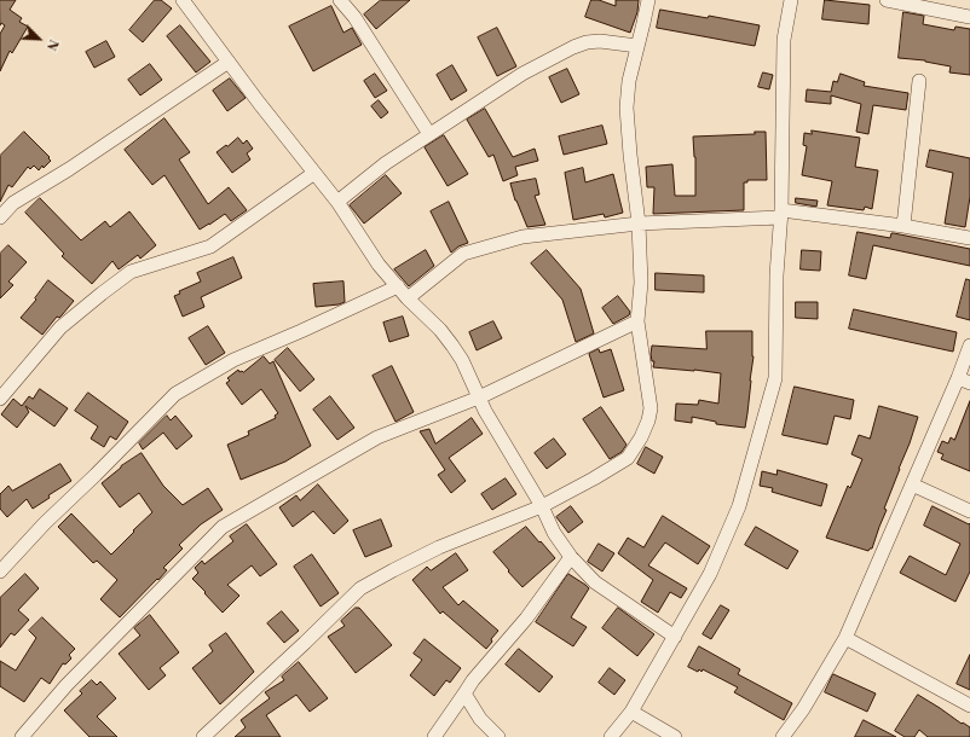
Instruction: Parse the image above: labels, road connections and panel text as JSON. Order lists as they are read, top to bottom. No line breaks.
{"north":"bottom right"}
